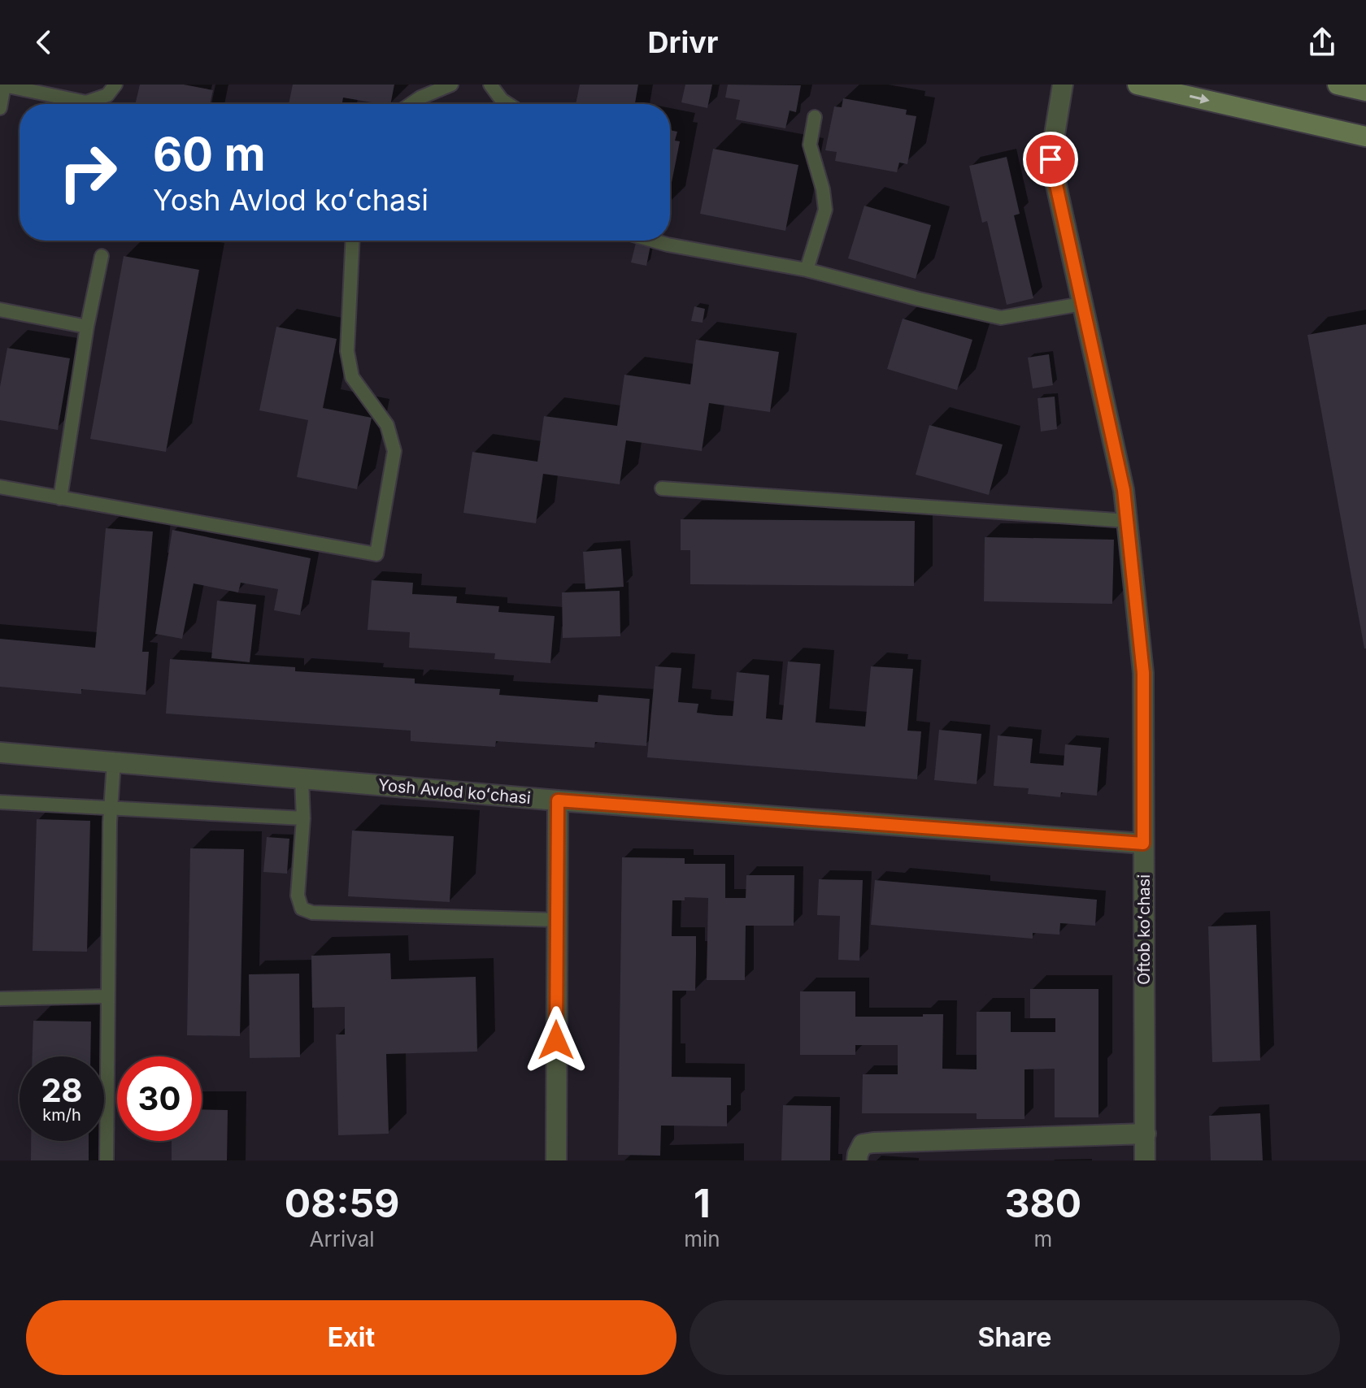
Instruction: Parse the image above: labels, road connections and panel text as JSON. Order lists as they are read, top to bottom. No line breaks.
{"streets":{"street":["Yosh Avlod koʻchasi","Oftob koʻchasi"]},"crossings":[["Yosh Avlod koʻchasi","Oftob koʻchasi"]],"page":{"header":"Drivr","turn":["60 m","Yosh Avlod koʻchasi"],"speed":"28 km/h","limit":"30","eta":["08:59","Arrival","1","min","380","m"],"buttons":["Exit","Share"]}}
